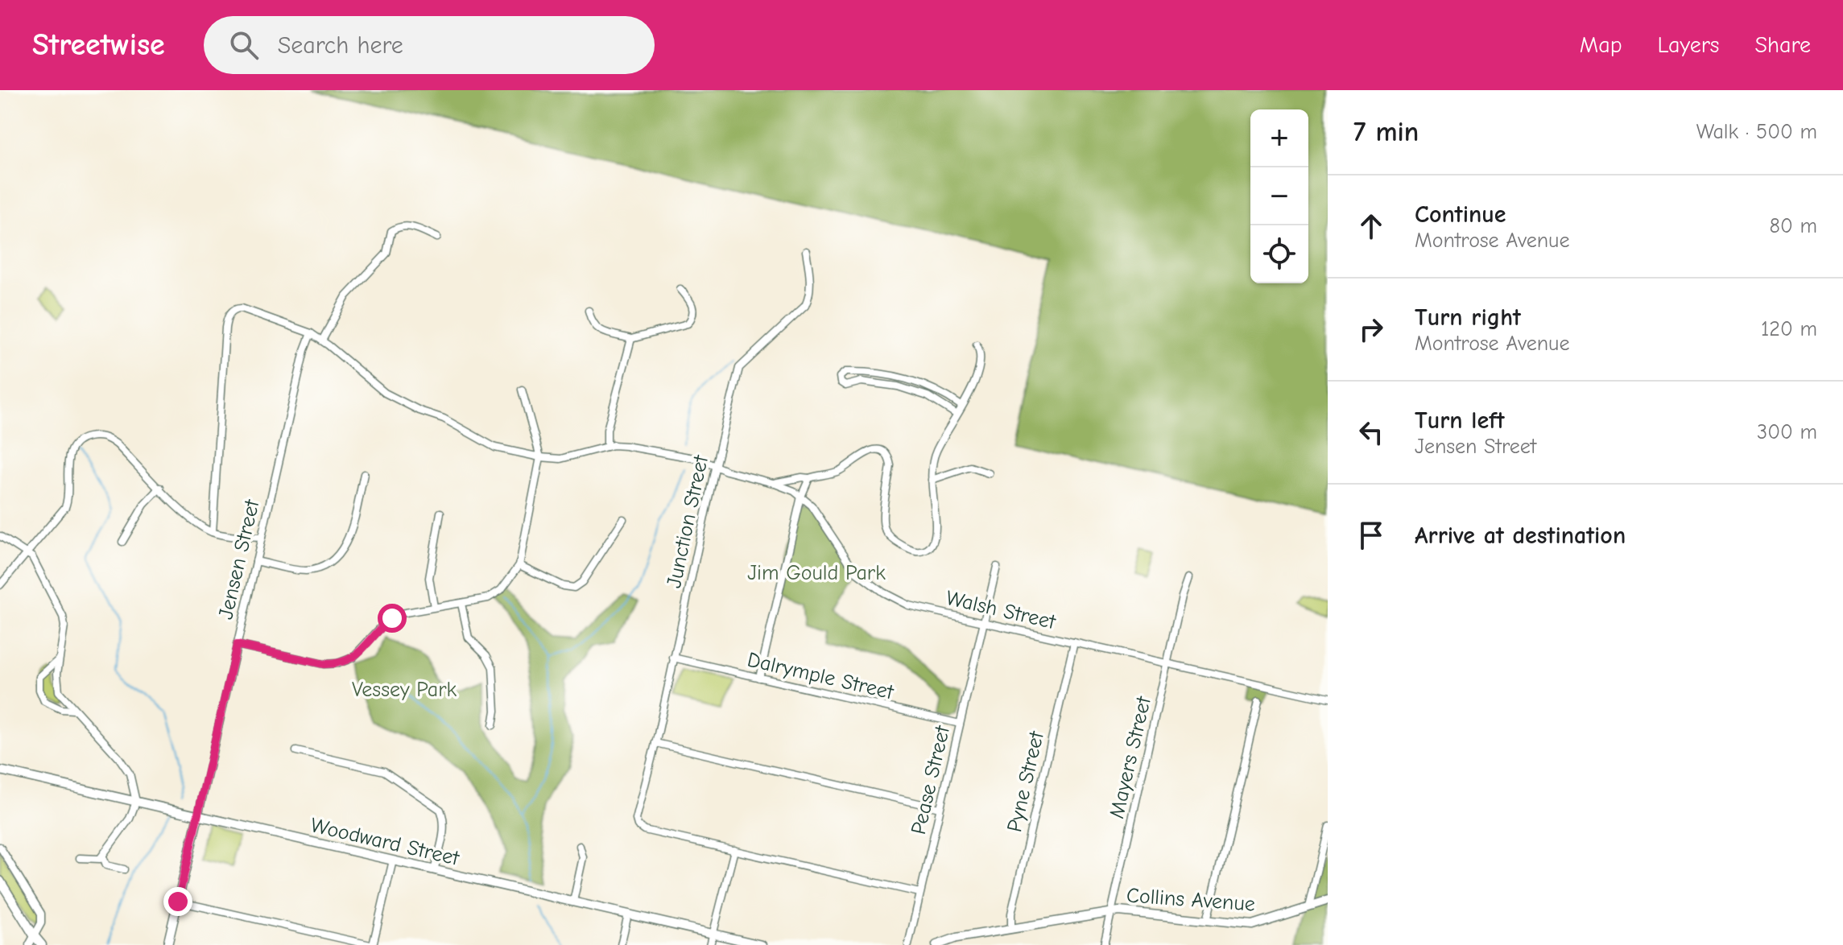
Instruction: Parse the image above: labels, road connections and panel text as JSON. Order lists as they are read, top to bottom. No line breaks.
{"streets":{"street":["Junction Street","Jensen Street","Walsh Street","Dalrymple Street","Mayers Street","Pease Street","Pyne Street","Woodward Street","Collins Avenue"]},"crossings":[["Junction Street","Walsh Street"],["Junction Street","Dalrymple Street"],["Jensen Street","Walsh Street"],["Jensen Street","Woodward Street"],["Walsh Street","Mayers Street"],["Walsh Street","Pease Street"],["Walsh Street","Pyne Street"],["Dalrymple Street","Pease Street"],["Mayers Street","Collins Avenue"],["Pyne Street","Collins Avenue"]],"parks":["Jim Gould Park","Vessey Park"],"page":{"header":"Streetwise","search":"Search here","nav":["Map","Layers","Share"],"heading":["7 min","Walk · 500 m"],"map_buttons":["+","−"],"list":[["Continue","Montrose Avenue","80 m"],["Turn right","Montrose Avenue","120 m"],["Turn left","Jensen Street","300 m"],"Arrive at destination"]}}
